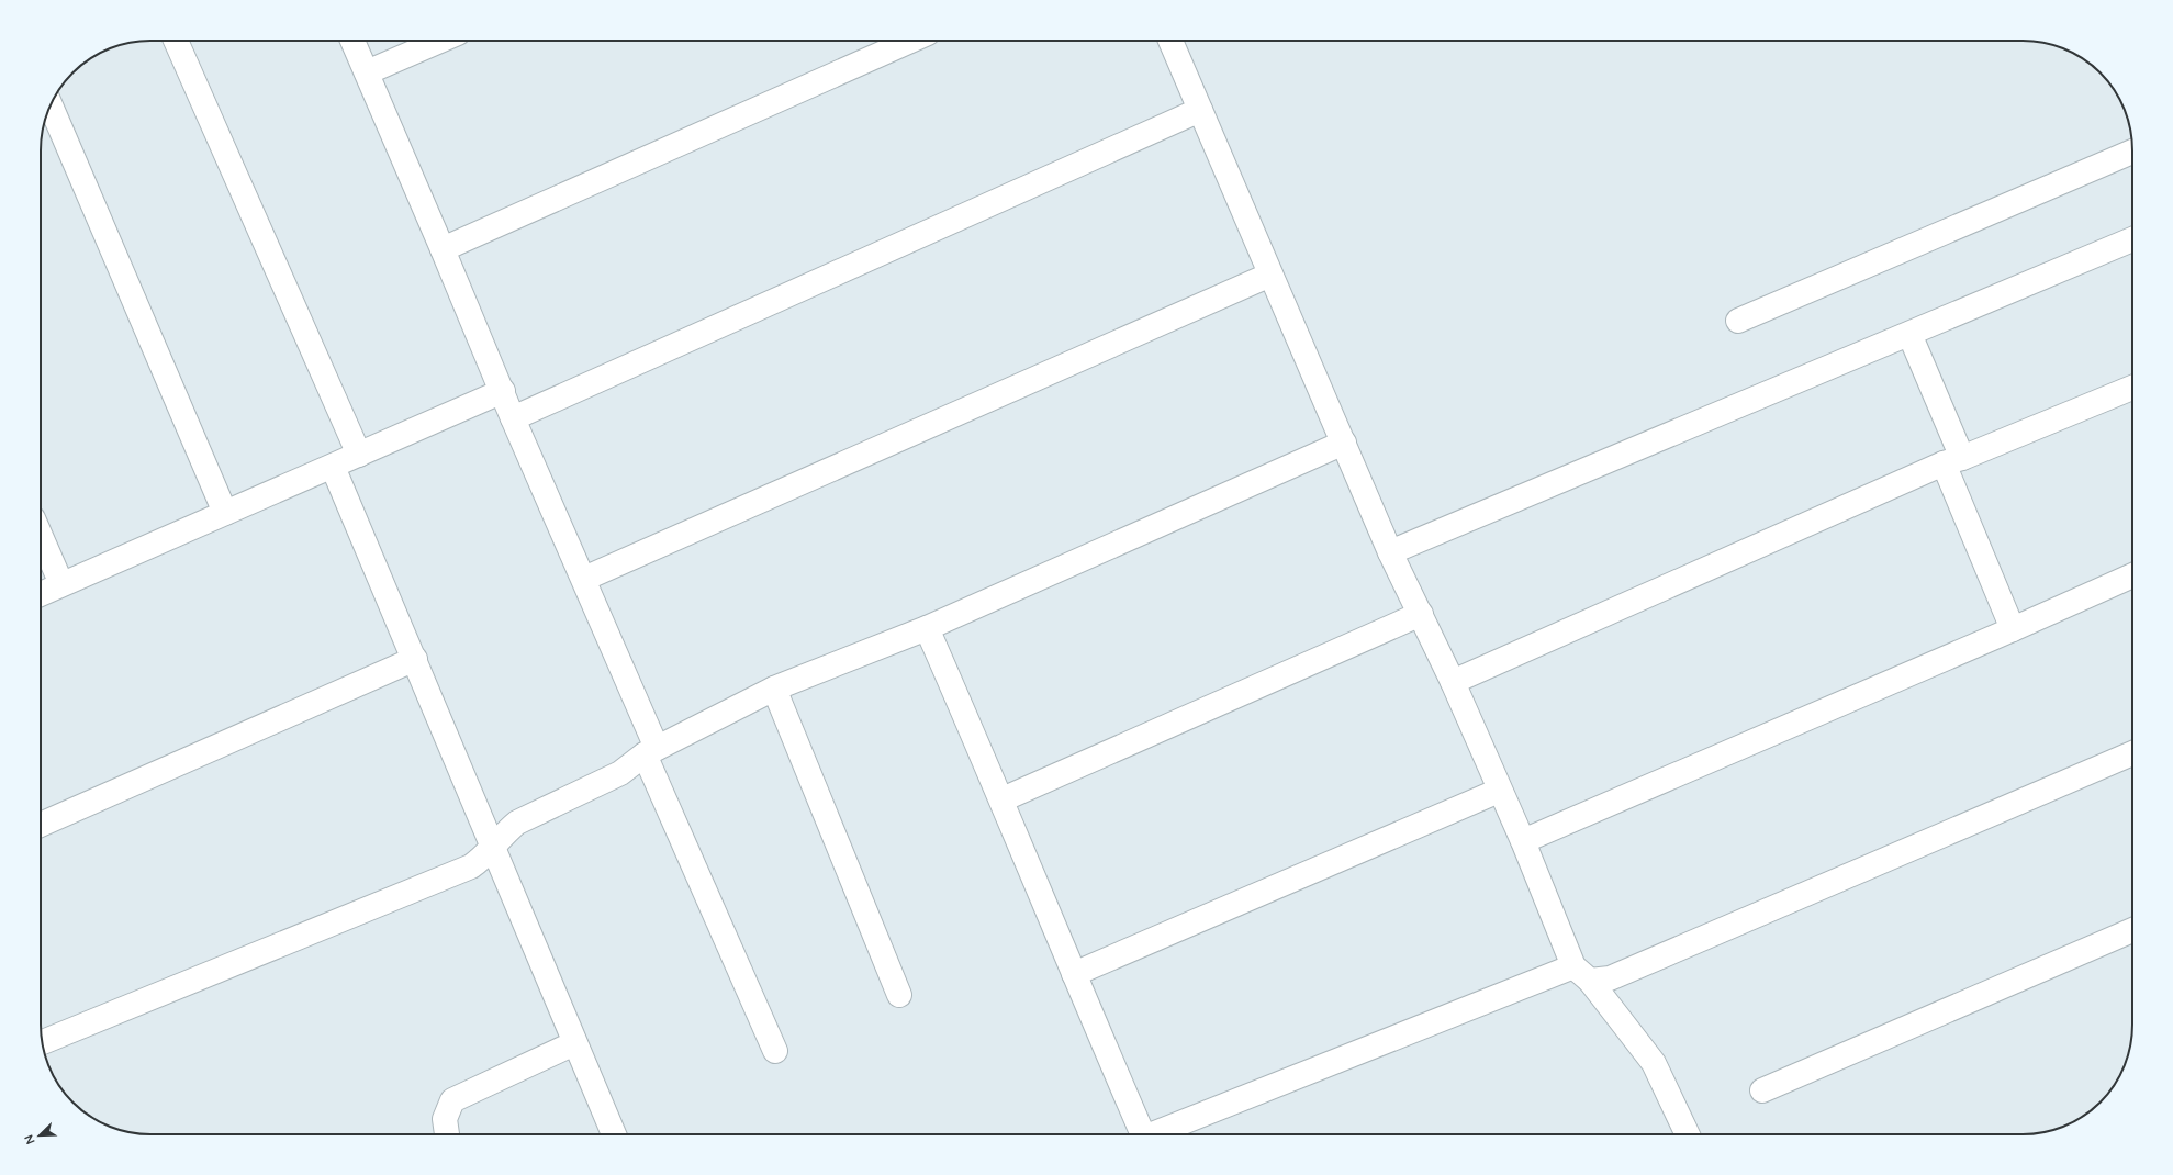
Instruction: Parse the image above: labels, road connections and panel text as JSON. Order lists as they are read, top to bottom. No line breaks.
{"north":"bottom left"}
